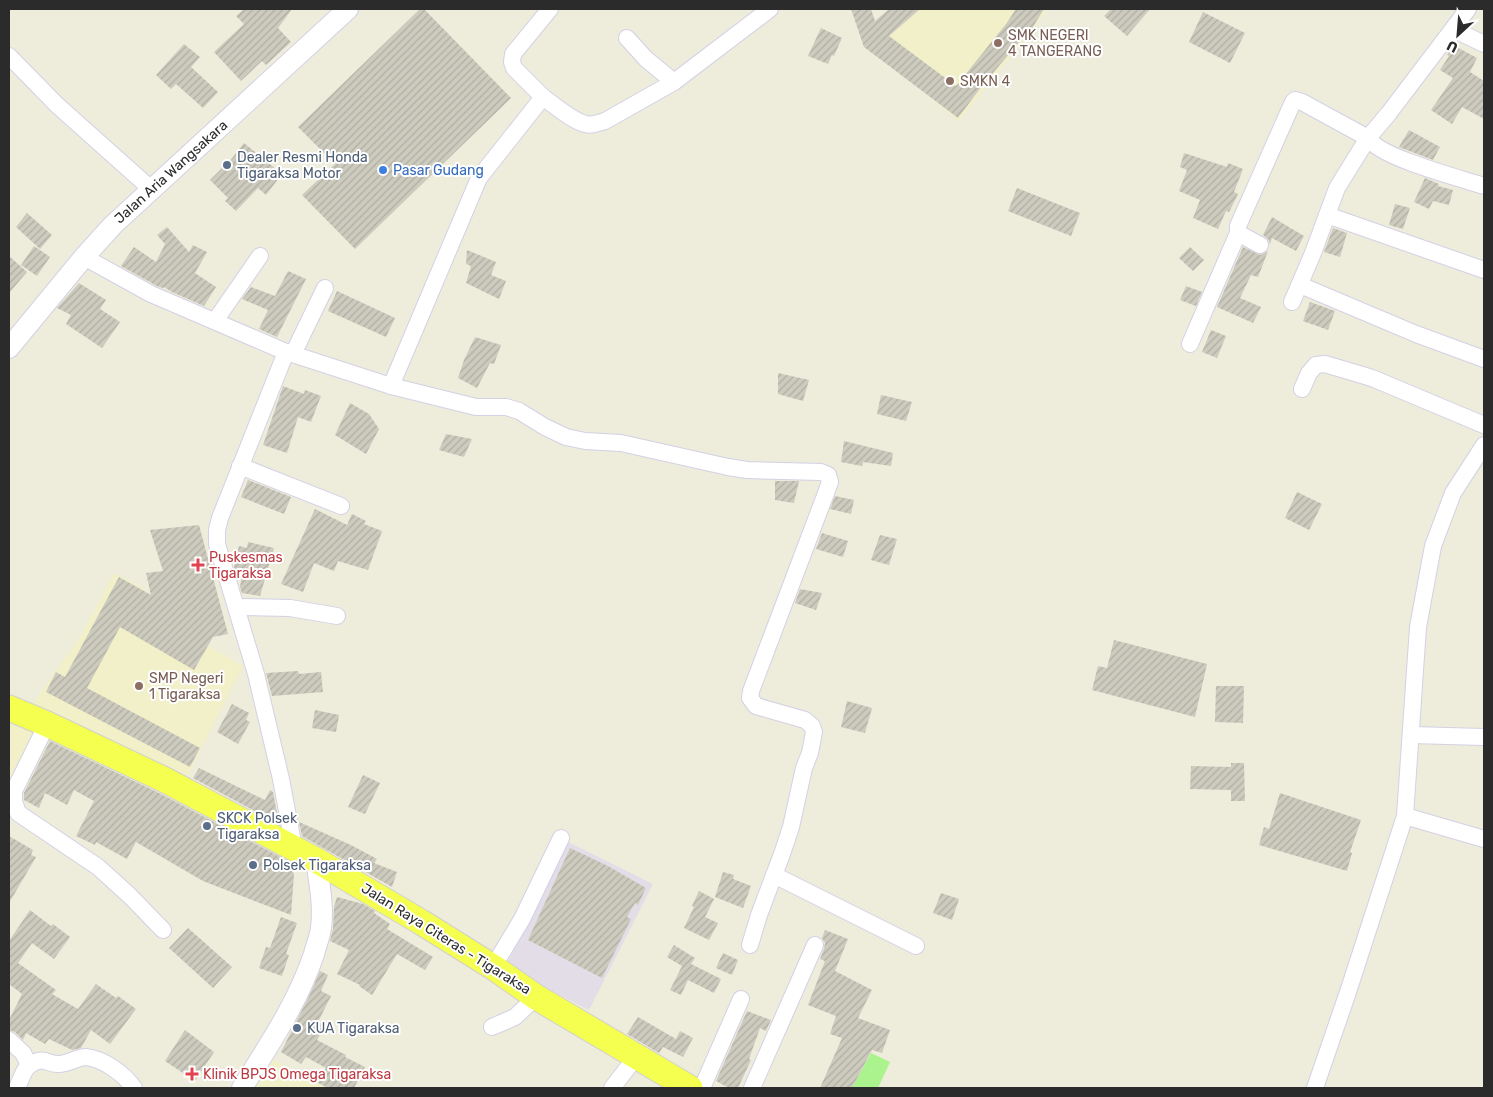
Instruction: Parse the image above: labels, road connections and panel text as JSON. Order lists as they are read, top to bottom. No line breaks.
{"streets":{"main road":["Jalan Raya Citeras - Tigaraksa"],"street":["Jalan Aria Wangsakara"]},"places":{"other":["SMK NEGERI 4 TANGERANG","SMKN 4","Dealer Resmi Honda Tigaraksa Motor","Pasar Gudang","SMP Negeri 1 Tigaraksa","SKCK Polsek Tigaraksa","Polsek Tigaraksa","KUA Tigaraksa"],"health":["Puskesmas Tigaraksa","Klinik BPJS Omega Tigaraksa"]},"north":"bottom left"}
